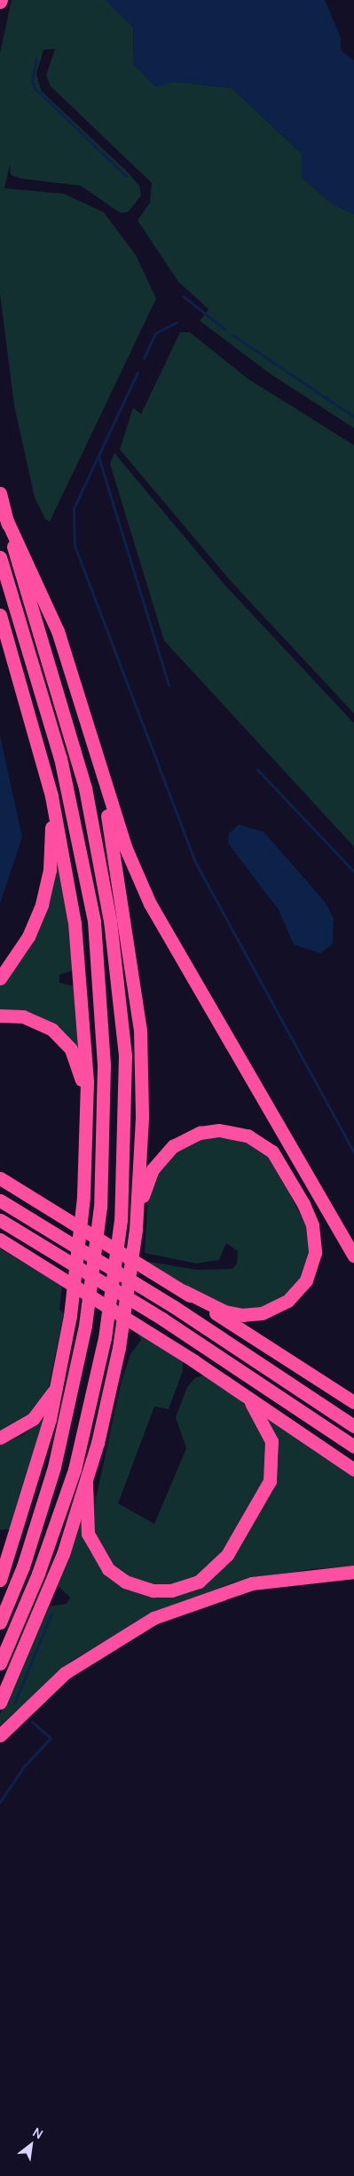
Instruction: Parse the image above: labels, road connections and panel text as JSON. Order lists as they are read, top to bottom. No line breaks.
{"north":"top right"}
